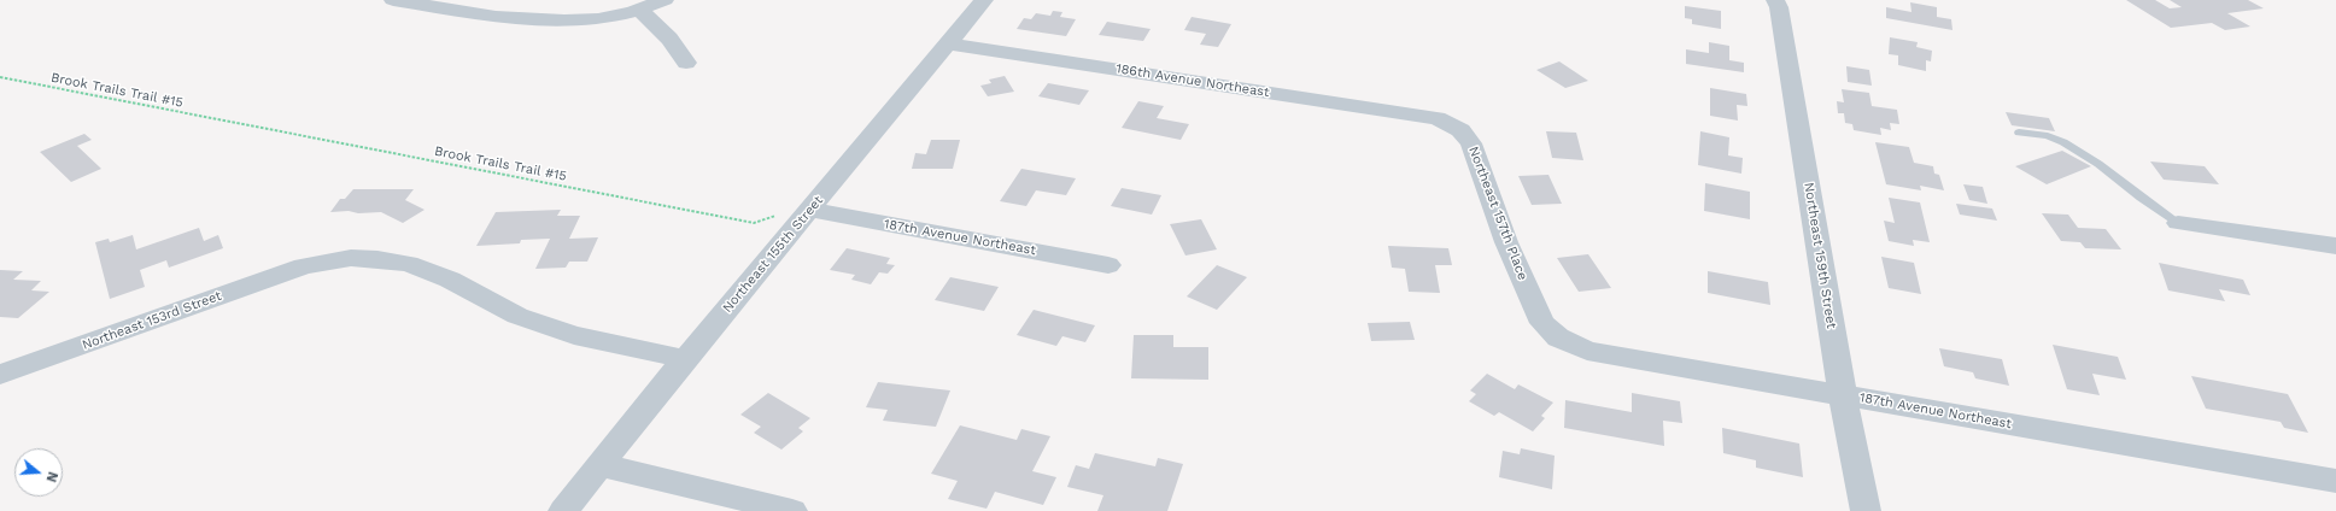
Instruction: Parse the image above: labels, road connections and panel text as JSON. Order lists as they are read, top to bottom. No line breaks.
{"streets":{"street":["186th Avenue Northeast","Northeast 157th Place","187th Avenue Northeast","Northeast 155th Street","Northeast 159th Street","Northeast 153rd Street"],"path":["Brook Trails Trail #15"]},"crossings":[["186th Avenue Northeast","Northeast 157th Place"],["186th Avenue Northeast","Northeast 155th Street"],["Northeast 157th Place","187th Avenue Northeast"],["187th Avenue Northeast","Northeast 155th Street"],["187th Avenue Northeast","Northeast 159th Street"],["Northeast 155th Street","Northeast 153rd Street"]],"north":"right"}
